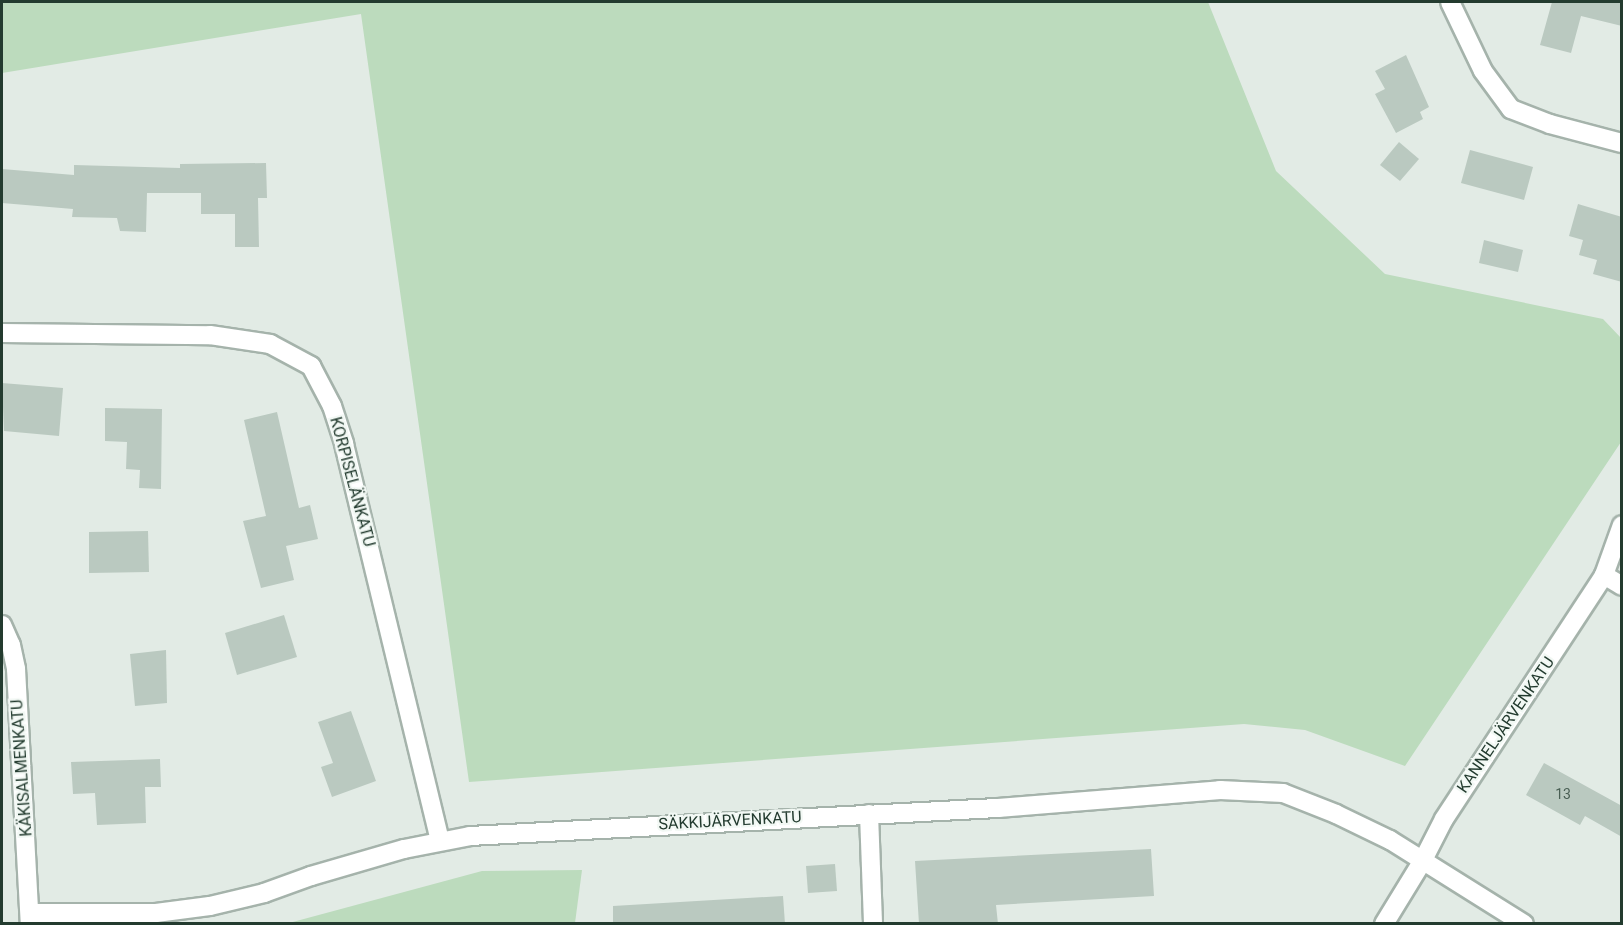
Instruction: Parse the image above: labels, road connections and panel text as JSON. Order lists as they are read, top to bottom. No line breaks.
{"streets":{"street":["KORPISELÄNKATU","KANNELJÄRVENKATU","KÄKISALMENKATU","SÄKKIJÄRVENKATU"]},"crossings":[["KORPISELÄNKATU","SÄKKIJÄRVENKATU"],["KANNELJÄRVENKATU","SÄKKIJÄRVENKATU"],["KÄKISALMENKATU","SÄKKIJÄRVENKATU"]],"house_numbers":["13"]}
